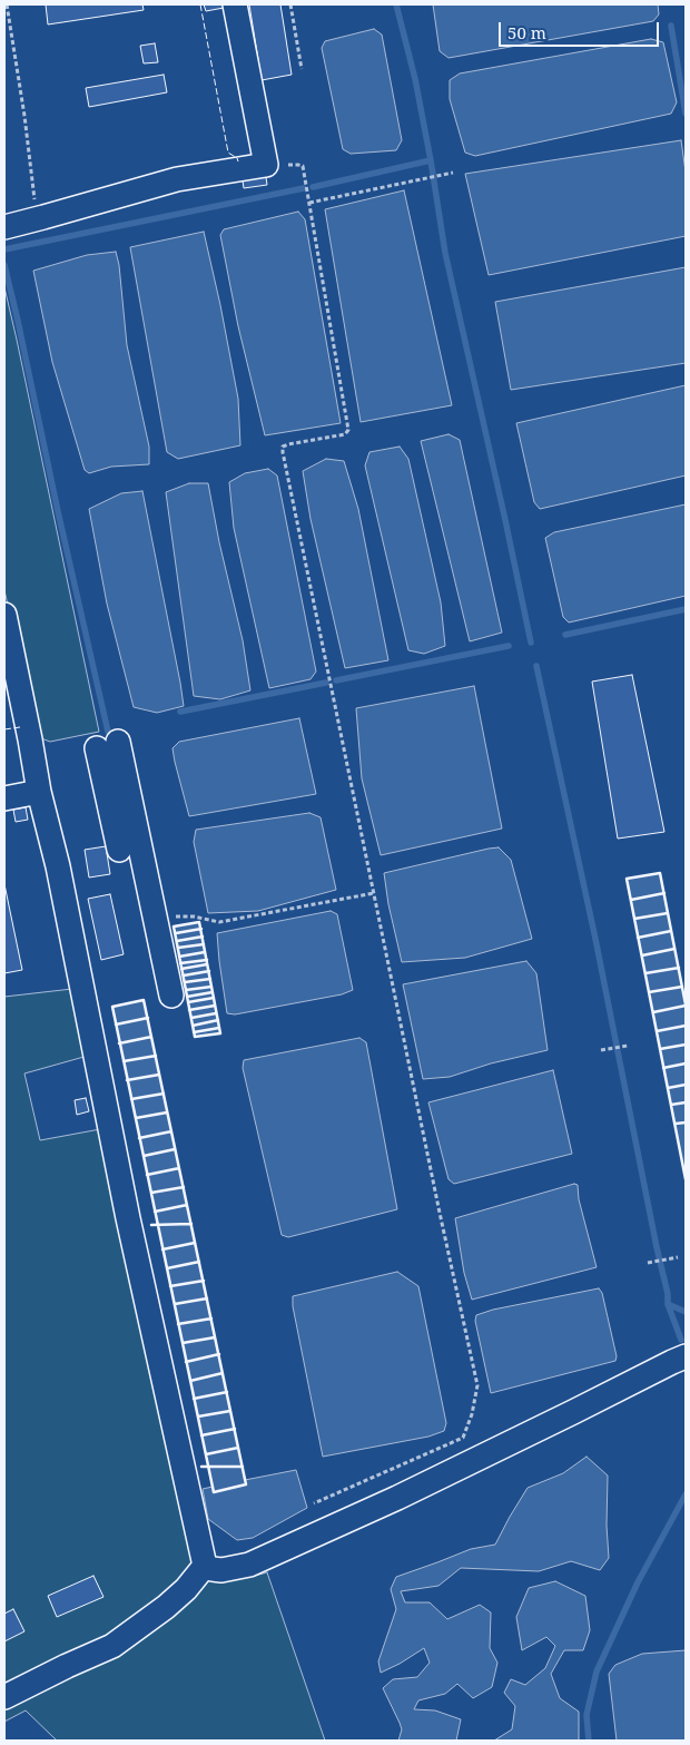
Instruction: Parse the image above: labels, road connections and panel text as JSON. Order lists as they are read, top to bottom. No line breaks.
{"scale_bar":"50 m"}
